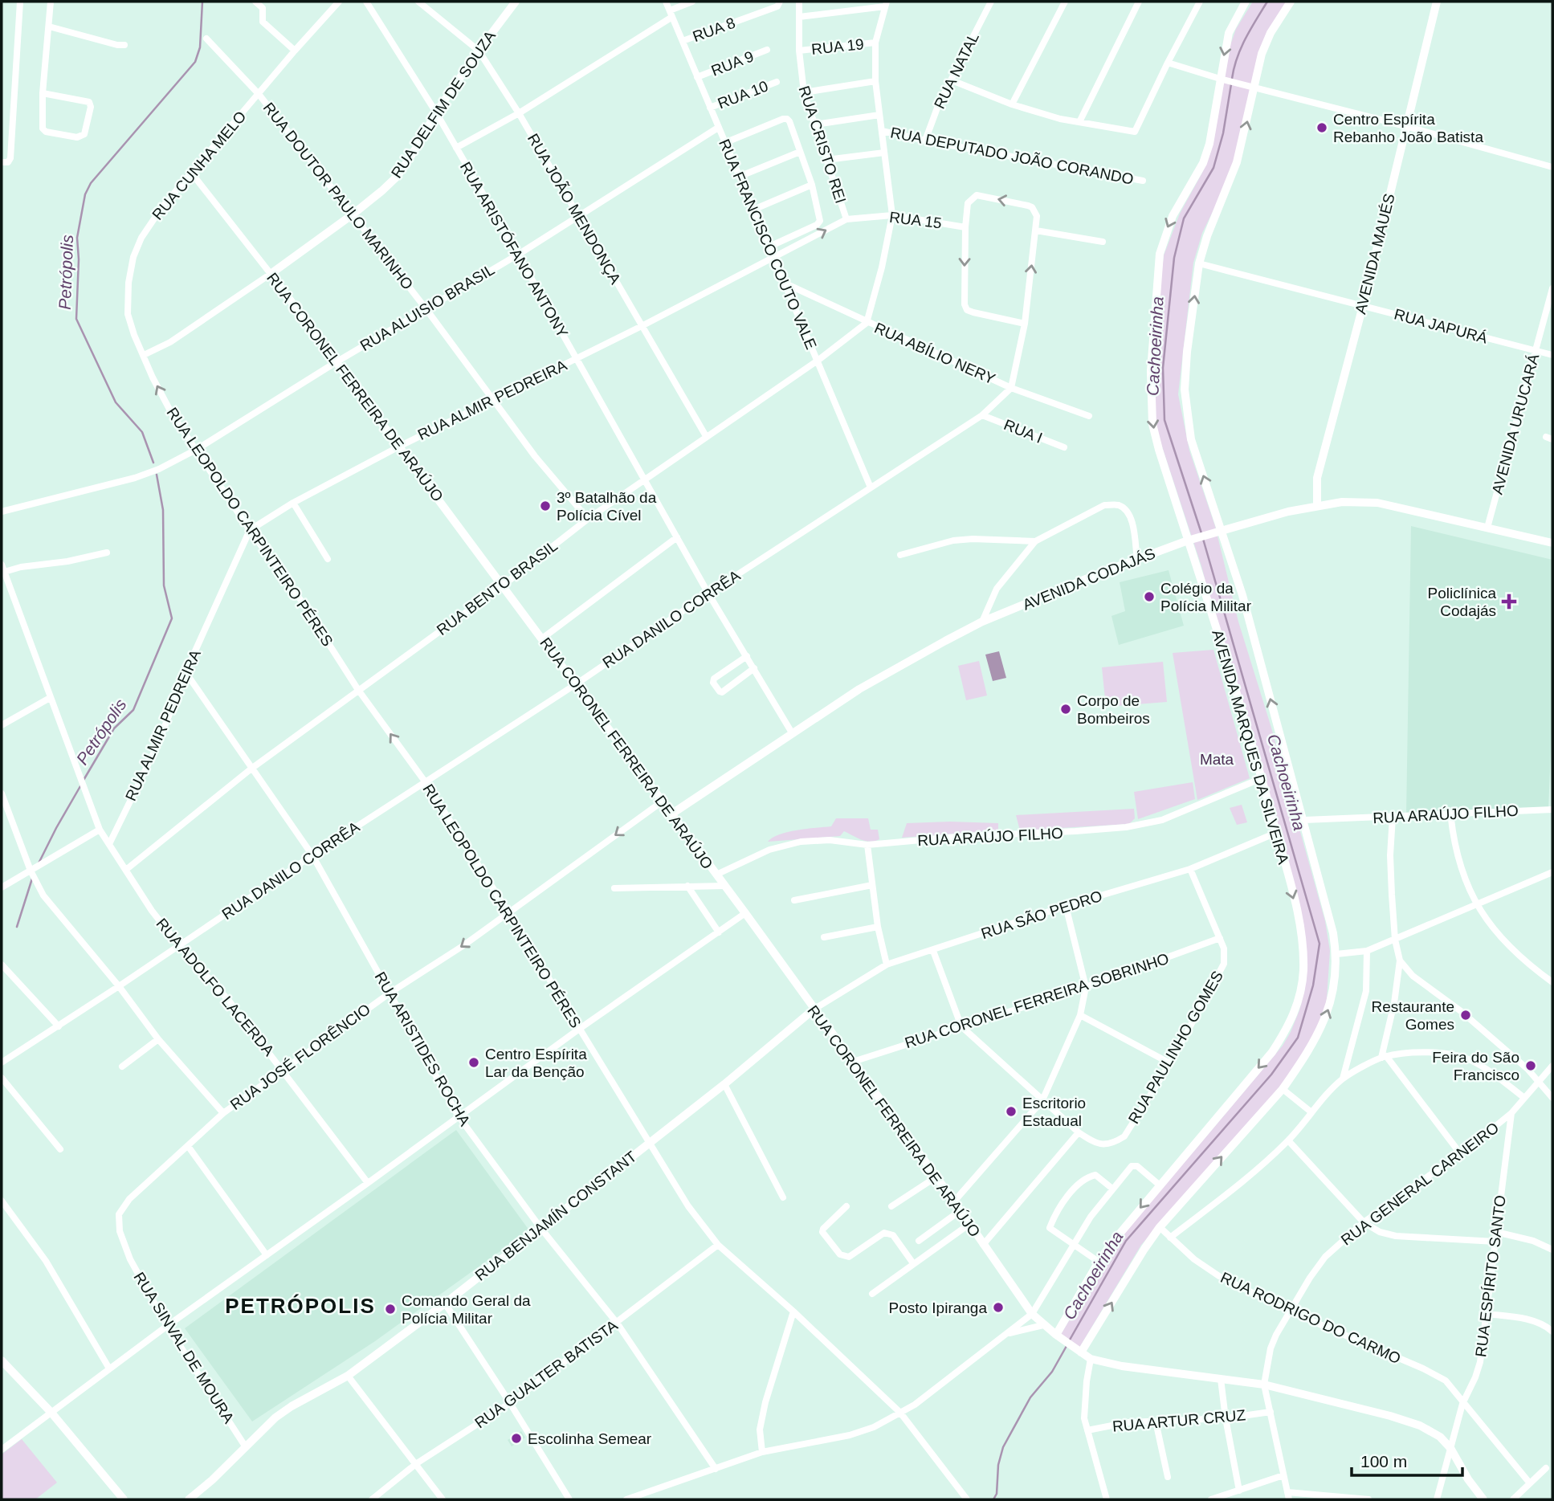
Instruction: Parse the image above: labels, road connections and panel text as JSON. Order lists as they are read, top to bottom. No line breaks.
{"streets":{"street":["RUA 8","RUA 19","RUA 9","RUA NATAL","RUA 10","RUA DELFIM DE SOUZA","RUA CRISTO REI","RUA DEPUTADO JOÃO CORANDO","RUA CUNHA MELO","RUA DOUTOR PAULO MARINHO","RUA JOÃO MENDONÇA","RUA 15","RUA FRANCISCO COUTO VALE","RUA ARISTÓFANO ANTONY","AVENIDA MAUÉS","RUA ALUISIO BRASIL","RUA JAPURÁ","RUA ABÍLIO NERY","RUA CORONEL FERREIRA DE ARAÚJO","RUA ALMIR PEDREIRA","AVENIDA URUCARÁ","RUA I","RUA LEOPOLDO CARPINTEIRO PÉRES","AVENIDA CODAJÁS","RUA BENTO BRASIL","RUA DANILO CORRÊA","AVENIDA MARQUES DA SILVEIRA","RUA ARAÚJO FILHO","RUA SÃO PEDRO","RUA ADOLFO LACERDA","RUA CORONEL FERREIRA SOBRINHO","RUA PAULINHO GOMES","RUA ARISTIDES ROCHA","RUA JOSÉ FLORÊNCIO","RUA GENERAL CARNEIRO","RUA BENJAMÍN CONSTANT","RUA ESPÍRITO SANTO","RUA RODRIGO DO CARMO","RUA SINVAL DE MOURA","RUA GUALTER BATISTA","RUA ARTUR CRUZ"]},"crossings":[["RUA 8","RUA FRANCISCO COUTO VALE"],["RUA 19","RUA CRISTO REI"],["RUA 9","RUA FRANCISCO COUTO VALE"],["RUA NATAL","RUA DEPUTADO JOÃO CORANDO"],["RUA 10","RUA FRANCISCO COUTO VALE"],["RUA DELFIM DE SOUZA","RUA CUNHA MELO"],["RUA DELFIM DE SOUZA","RUA DOUTOR PAULO MARINHO"],["RUA DELFIM DE SOUZA","RUA JOÃO MENDONÇA"],["RUA DELFIM DE SOUZA","RUA ARISTÓFANO ANTONY"],["RUA DELFIM DE SOUZA","RUA CORONEL FERREIRA DE ARAÚJO"],["RUA DELFIM DE SOUZA","RUA LEOPOLDO CARPINTEIRO PÉRES"],["RUA CRISTO REI","RUA 15"],["RUA CUNHA MELO","RUA DOUTOR PAULO MARINHO"],["RUA CUNHA MELO","RUA CORONEL FERREIRA DE ARAÚJO"],["RUA CUNHA MELO","RUA LEOPOLDO CARPINTEIRO PÉRES"],["RUA DOUTOR PAULO MARINHO","RUA ALUISIO BRASIL"],["RUA DOUTOR PAULO MARINHO","RUA ALMIR PEDREIRA"],["RUA DOUTOR PAULO MARINHO","RUA BENTO BRASIL"],["RUA JOÃO MENDONÇA","RUA ALUISIO BRASIL"],["RUA JOÃO MENDONÇA","RUA ALMIR PEDREIRA"],["RUA JOÃO MENDONÇA","RUA BENTO BRASIL"],["RUA 15","RUA FRANCISCO COUTO VALE"],["RUA 15","RUA ALMIR PEDREIRA"],["RUA FRANCISCO COUTO VALE","RUA ALUISIO BRASIL"],["RUA FRANCISCO COUTO VALE","RUA ABÍLIO NERY"],["RUA FRANCISCO COUTO VALE","RUA ALMIR PEDREIRA"],["RUA FRANCISCO COUTO VALE","RUA BENTO BRASIL"],["RUA FRANCISCO COUTO VALE","RUA DANILO CORRÊA"],["RUA ARISTÓFANO ANTONY","RUA ALUISIO BRASIL"],["RUA ARISTÓFANO ANTONY","RUA ALMIR PEDREIRA"],["RUA ARISTÓFANO ANTONY","AVENIDA CODAJÁS"],["RUA ARISTÓFANO ANTONY","RUA BENTO BRASIL"],["RUA ARISTÓFANO ANTONY","RUA DANILO CORRÊA"],["AVENIDA MAUÉS","RUA JAPURÁ"],["AVENIDA MAUÉS","AVENIDA CODAJÁS"],["RUA ALUISIO BRASIL","RUA CORONEL FERREIRA DE ARAÚJO"],["RUA ALUISIO BRASIL","RUA LEOPOLDO CARPINTEIRO PÉRES"],["RUA JAPURÁ","AVENIDA URUCARÁ"],["RUA JAPURÁ","AVENIDA MARQUES DA SILVEIRA"],["RUA ABÍLIO NERY","RUA BENTO BRASIL"],["RUA ABÍLIO NERY","RUA DANILO CORRÊA"],["RUA CORONEL FERREIRA DE ARAÚJO","RUA ALMIR PEDREIRA"],["RUA CORONEL FERREIRA DE ARAÚJO","AVENIDA CODAJÁS"],["RUA CORONEL FERREIRA DE ARAÚJO","RUA BENTO BRASIL"],["RUA CORONEL FERREIRA DE ARAÚJO","RUA DANILO CORRÊA"],["RUA CORONEL FERREIRA DE ARAÚJO","AVENIDA MARQUES DA SILVEIRA"],["RUA CORONEL FERREIRA DE ARAÚJO","RUA ARAÚJO FILHO"],["RUA CORONEL FERREIRA DE ARAÚJO","RUA SÃO PEDRO"],["RUA CORONEL FERREIRA DE ARAÚJO","RUA CORONEL FERREIRA SOBRINHO"],["RUA CORONEL FERREIRA DE ARAÚJO","RUA JOSÉ FLORÊNCIO"],["RUA CORONEL FERREIRA DE ARAÚJO","RUA GENERAL CARNEIRO"],["RUA CORONEL FERREIRA DE ARAÚJO","RUA BENJAMÍN CONSTANT"],["RUA CORONEL FERREIRA DE ARAÚJO","RUA ESPÍRITO SANTO"],["RUA ALMIR PEDREIRA","RUA LEOPOLDO CARPINTEIRO PÉRES"],["RUA ALMIR PEDREIRA","RUA ADOLFO LACERDA"],["RUA ALMIR PEDREIRA","RUA ARISTIDES ROCHA"],["AVENIDA URUCARÁ","AVENIDA CODAJÁS"],["RUA I","RUA DANILO CORRÊA"],["RUA LEOPOLDO CARPINTEIRO PÉRES","RUA BENTO BRASIL"],["RUA LEOPOLDO CARPINTEIRO PÉRES","RUA DANILO CORRÊA"],["RUA LEOPOLDO CARPINTEIRO PÉRES","RUA JOSÉ FLORÊNCIO"],["RUA LEOPOLDO CARPINTEIRO PÉRES","RUA BENJAMÍN CONSTANT"],["RUA LEOPOLDO CARPINTEIRO PÉRES","RUA GUALTER BATISTA"],["AVENIDA CODAJÁS","AVENIDA MARQUES DA SILVEIRA"],["RUA BENTO BRASIL","RUA ADOLFO LACERDA"],["RUA BENTO BRASIL","RUA ARISTIDES ROCHA"],["RUA DANILO CORRÊA","RUA ADOLFO LACERDA"],["RUA DANILO CORRÊA","RUA ARISTIDES ROCHA"],["AVENIDA MARQUES DA SILVEIRA","RUA ARAÚJO FILHO"],["AVENIDA MARQUES DA SILVEIRA","RUA SÃO PEDRO"],["AVENIDA MARQUES DA SILVEIRA","RUA RODRIGO DO CARMO"],["RUA SÃO PEDRO","RUA PAULINHO GOMES"],["RUA SÃO PEDRO","RUA BENJAMÍN CONSTANT"],["RUA ADOLFO LACERDA","RUA JOSÉ FLORÊNCIO"],["RUA CORONEL FERREIRA SOBRINHO","RUA PAULINHO GOMES"],["RUA ARISTIDES ROCHA","RUA JOSÉ FLORÊNCIO"],["RUA ARISTIDES ROCHA","RUA BENJAMÍN CONSTANT"],["RUA ARISTIDES ROCHA","RUA GUALTER BATISTA"],["RUA JOSÉ FLORÊNCIO","RUA SINVAL DE MOURA"],["RUA GENERAL CARNEIRO","RUA ESPÍRITO SANTO"],["RUA GENERAL CARNEIRO","RUA RODRIGO DO CARMO"],["RUA GENERAL CARNEIRO","RUA ARTUR CRUZ"],["RUA BENJAMÍN CONSTANT","RUA SINVAL DE MOURA"],["RUA ESPÍRITO SANTO","RUA RODRIGO DO CARMO"]],"one_way":["RUA JOSÉ FLORÊNCIO"],"districts":["PETRÓPOLIS"],"water":["Petrópolis","Cachoeirinha"],"parks":["Mata"],"places":{"other":["Centro Espírita Rebanho João Batista","3º Batalhão da Polícia Cível","Colégio da Polícia Militar","Corpo de Bombeiros","Restaurante Gomes","Centro Espírita Lar da Benção","Feira do São Francisco","Escritorio Estadual","Posto Ipiranga","Comando Geral da Polícia Militar","Escolinha Semear"],"health":["Policlínica Codajás"]},"scale_bar":"100 m"}
